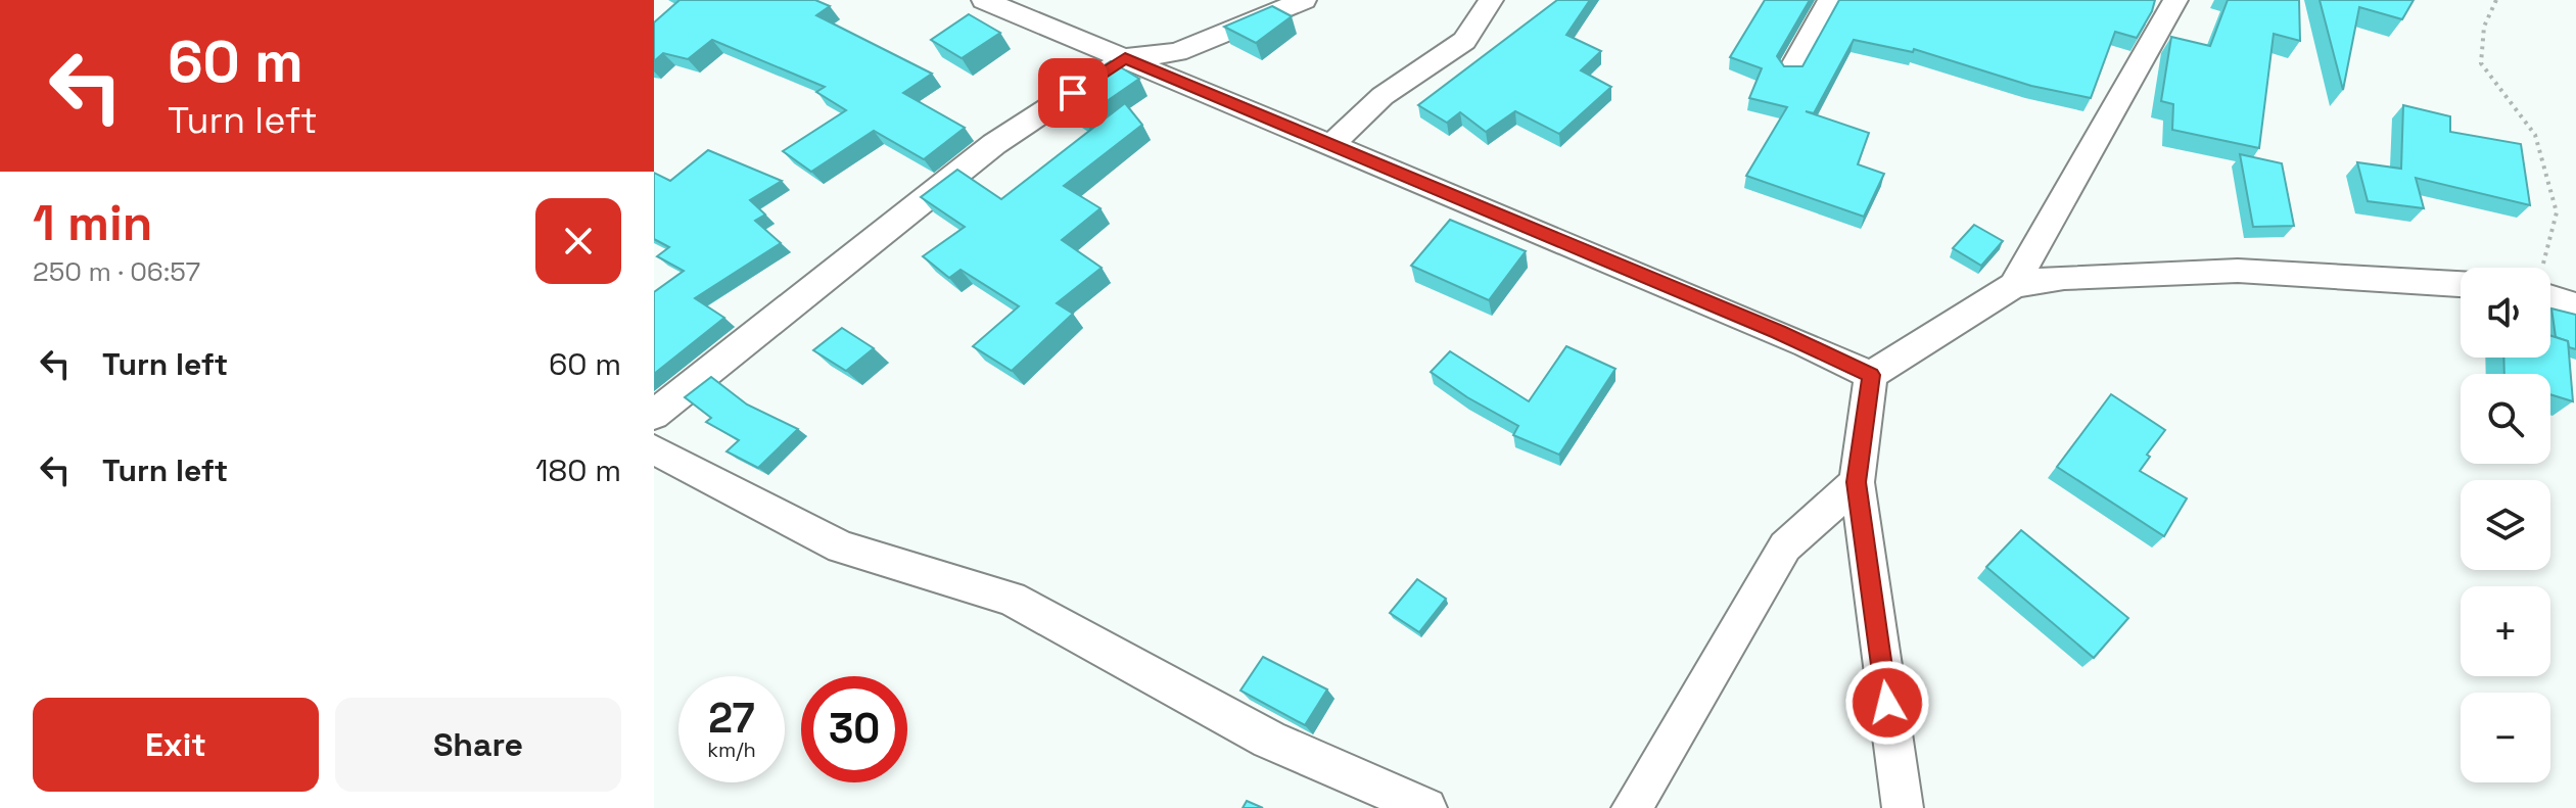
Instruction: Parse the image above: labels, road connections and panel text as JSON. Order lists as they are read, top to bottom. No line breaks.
{"page":{"turn":["60 m","Turn left"],"heading":["1 min","250 m · 06:57"],"map_buttons":["+","−"],"list":[{"name":"Turn left","value":"60 m"},{"name":"Turn left","value":"180 m"}],"speed":"27 km/h","limit":"30","buttons":["Exit","Share"]}}
